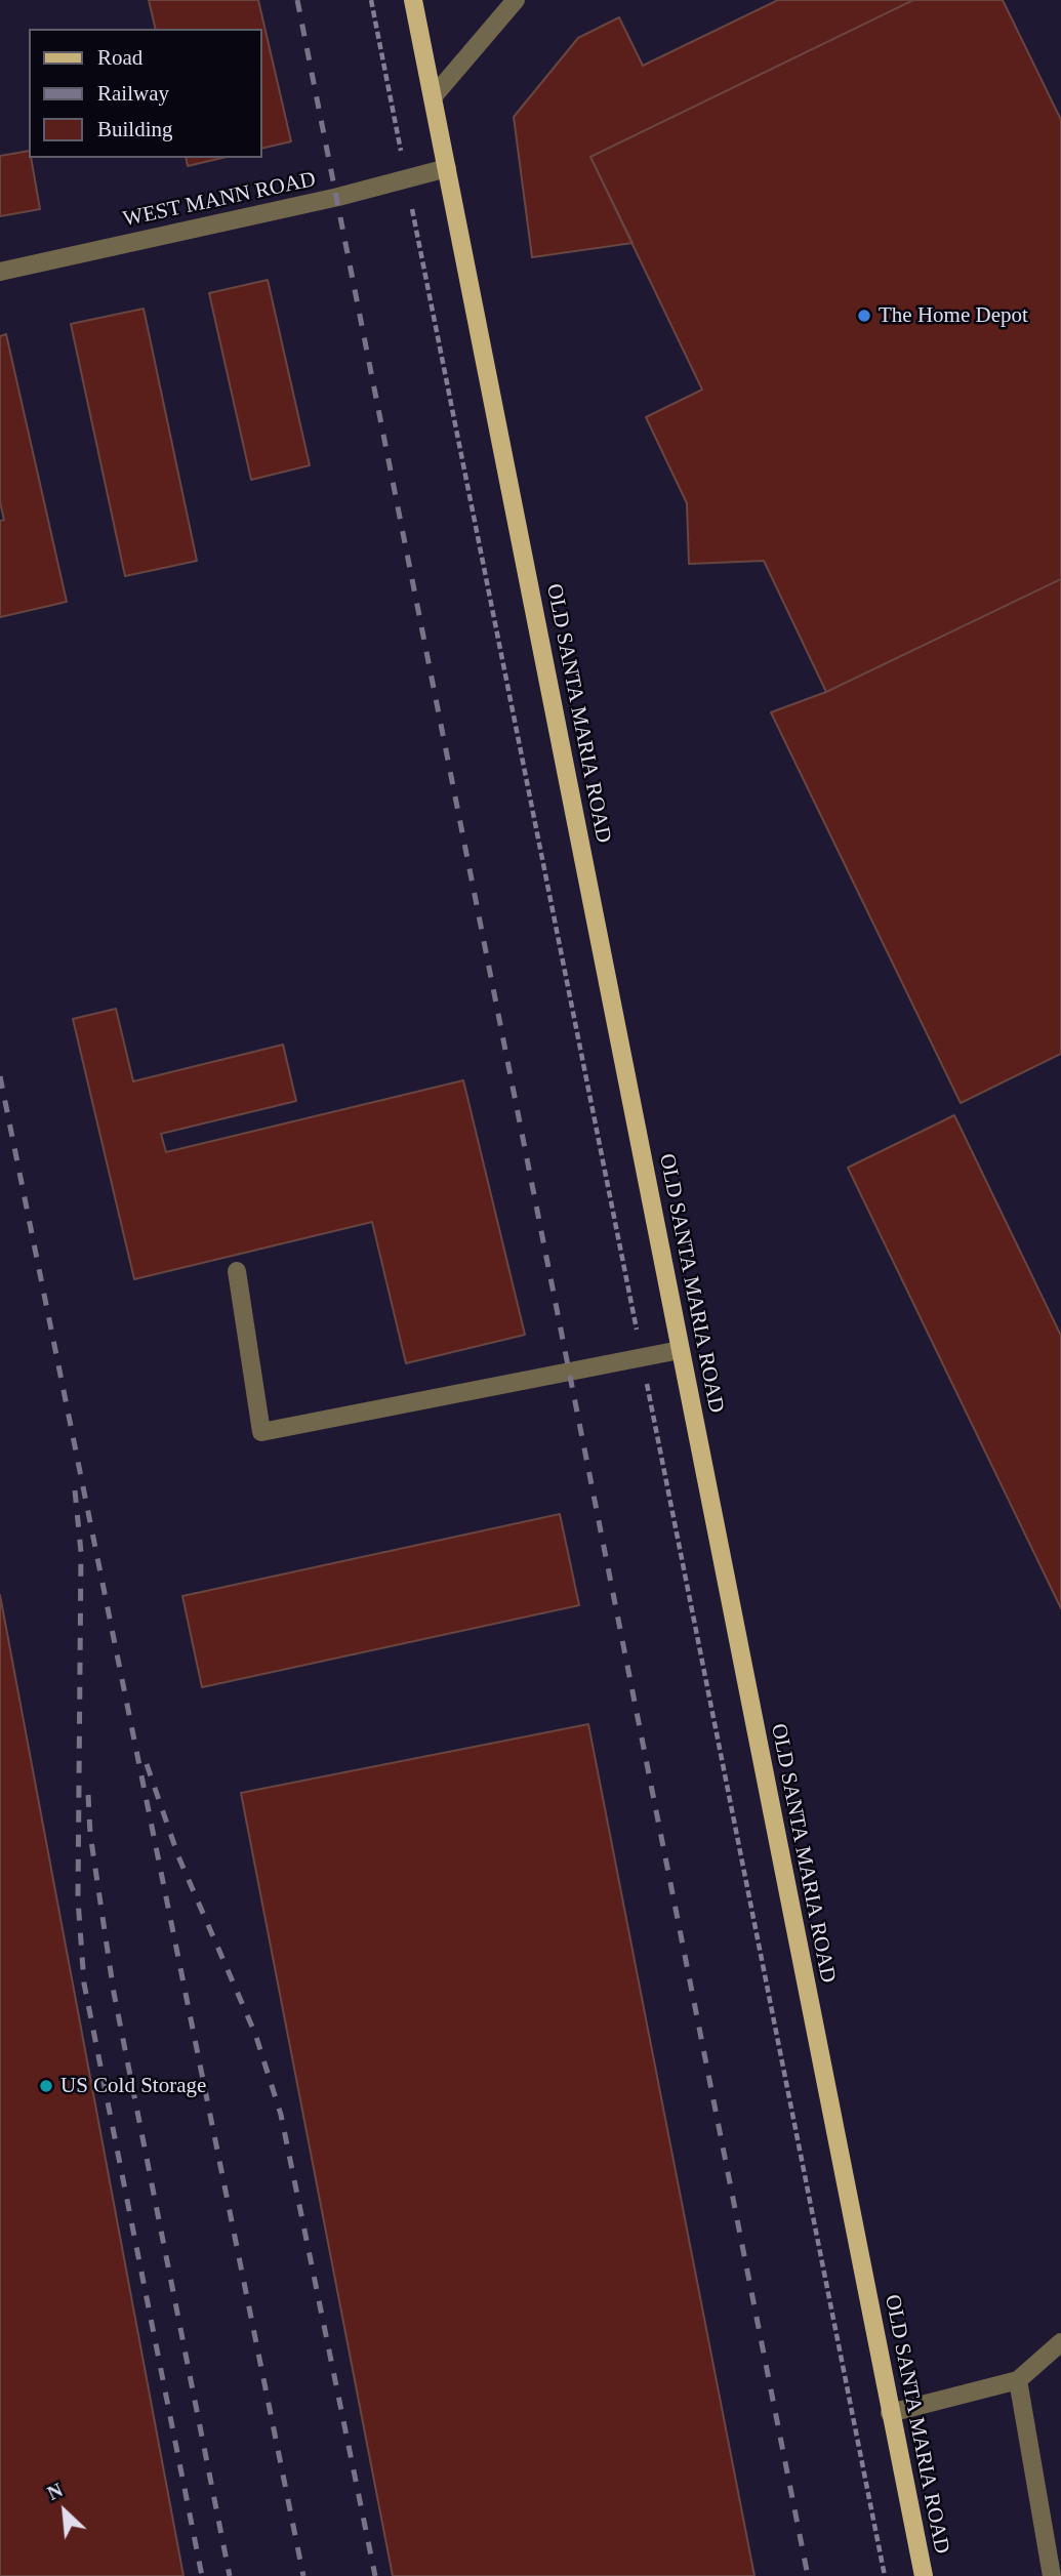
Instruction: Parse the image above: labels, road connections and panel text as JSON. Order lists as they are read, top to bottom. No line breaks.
{"streets":{"main road":["OLD SANTA MARIA ROAD"],"street":["WEST MANN ROAD"]},"crossings":[["WEST MANN ROAD","OLD SANTA MARIA ROAD"]],"places":["The Home Depot","US Cold Storage"],"legend":["Road","Railway","Building"],"north":"top left"}
